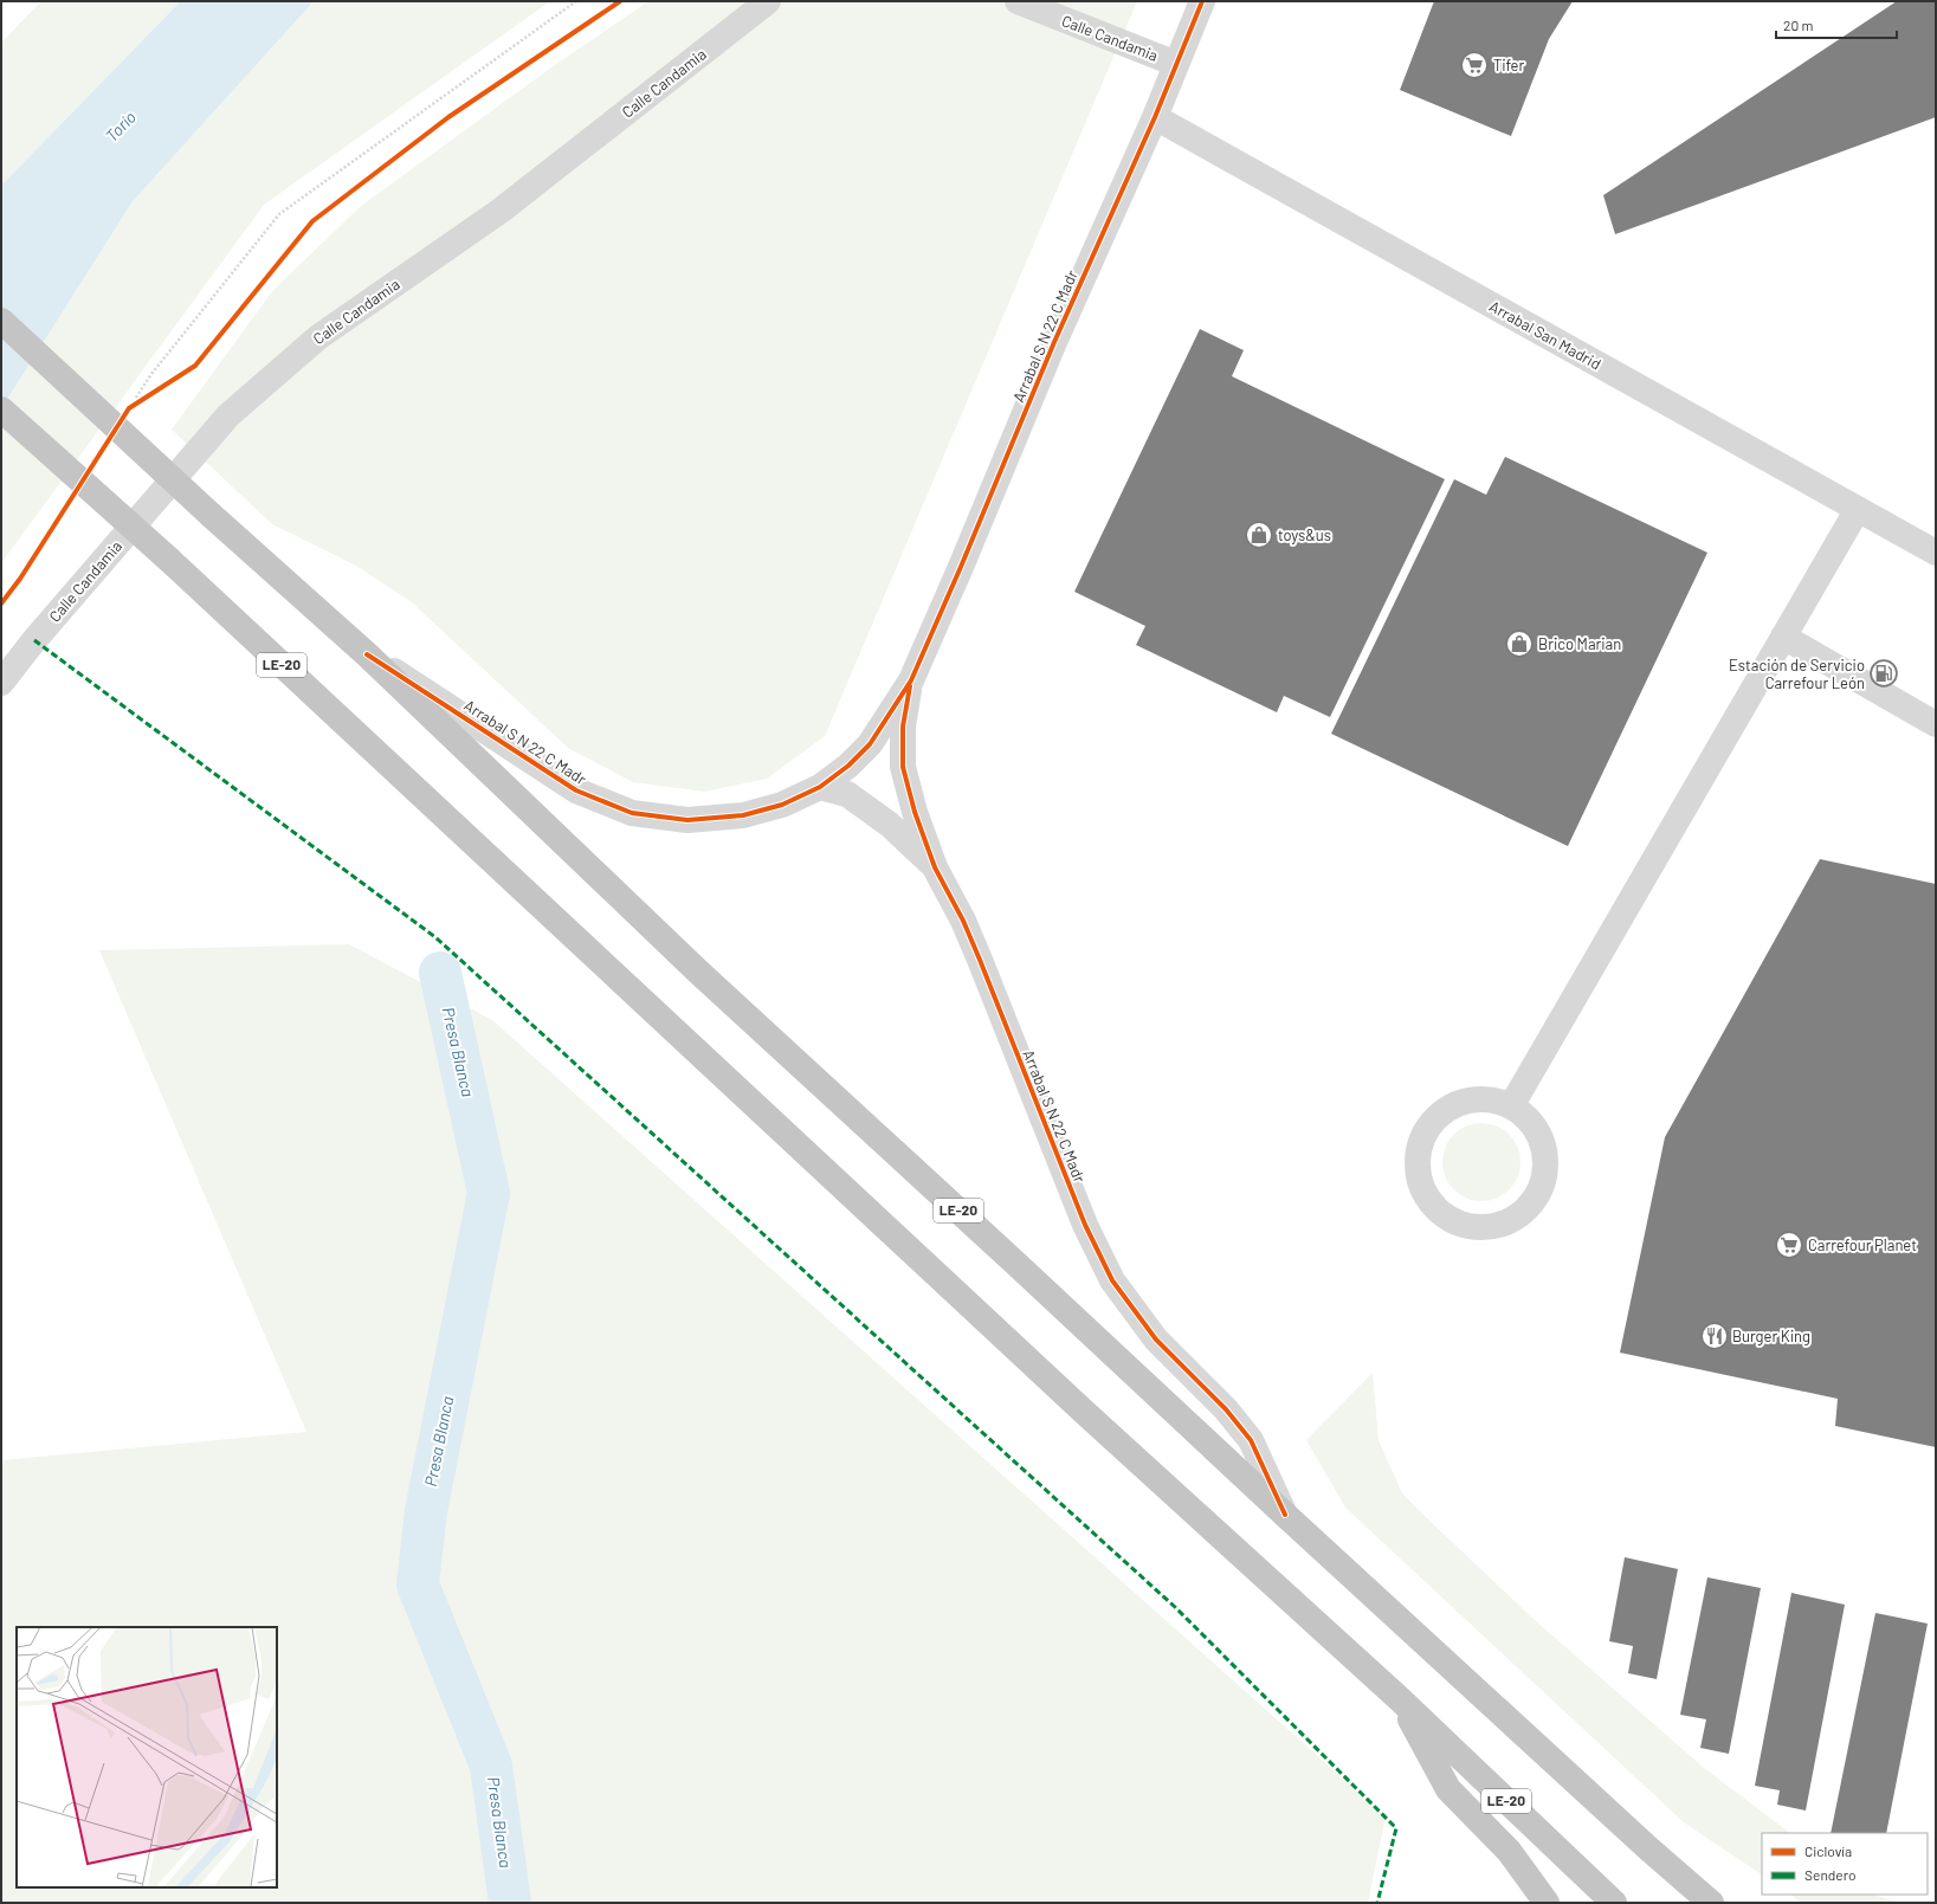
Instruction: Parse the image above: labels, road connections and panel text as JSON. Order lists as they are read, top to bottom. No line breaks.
{"streets":{"highway":["LE-20"],"street":["Calle Candamia","Arrabal San Madrid","Arrabal S N 22 C Madr"]},"crossings":[["Calle Candamia","Arrabal S N 22 C Madr"],["Arrabal San Madrid","Arrabal S N 22 C Madr"],["Arrabal S N 22 C Madr","LE-20"]],"water":["Torío","Presa Blanca"],"places":{"supermarket":["Tifer","Carrefour Planet"],"shop":["toys&us","Brico Marian"],"fuel station":["Estación de Servicio Carrefour León"],"restaurant":["Burger King"]},"legend":["Ciclovía","Sendero"],"scale_bar":"20 m"}
